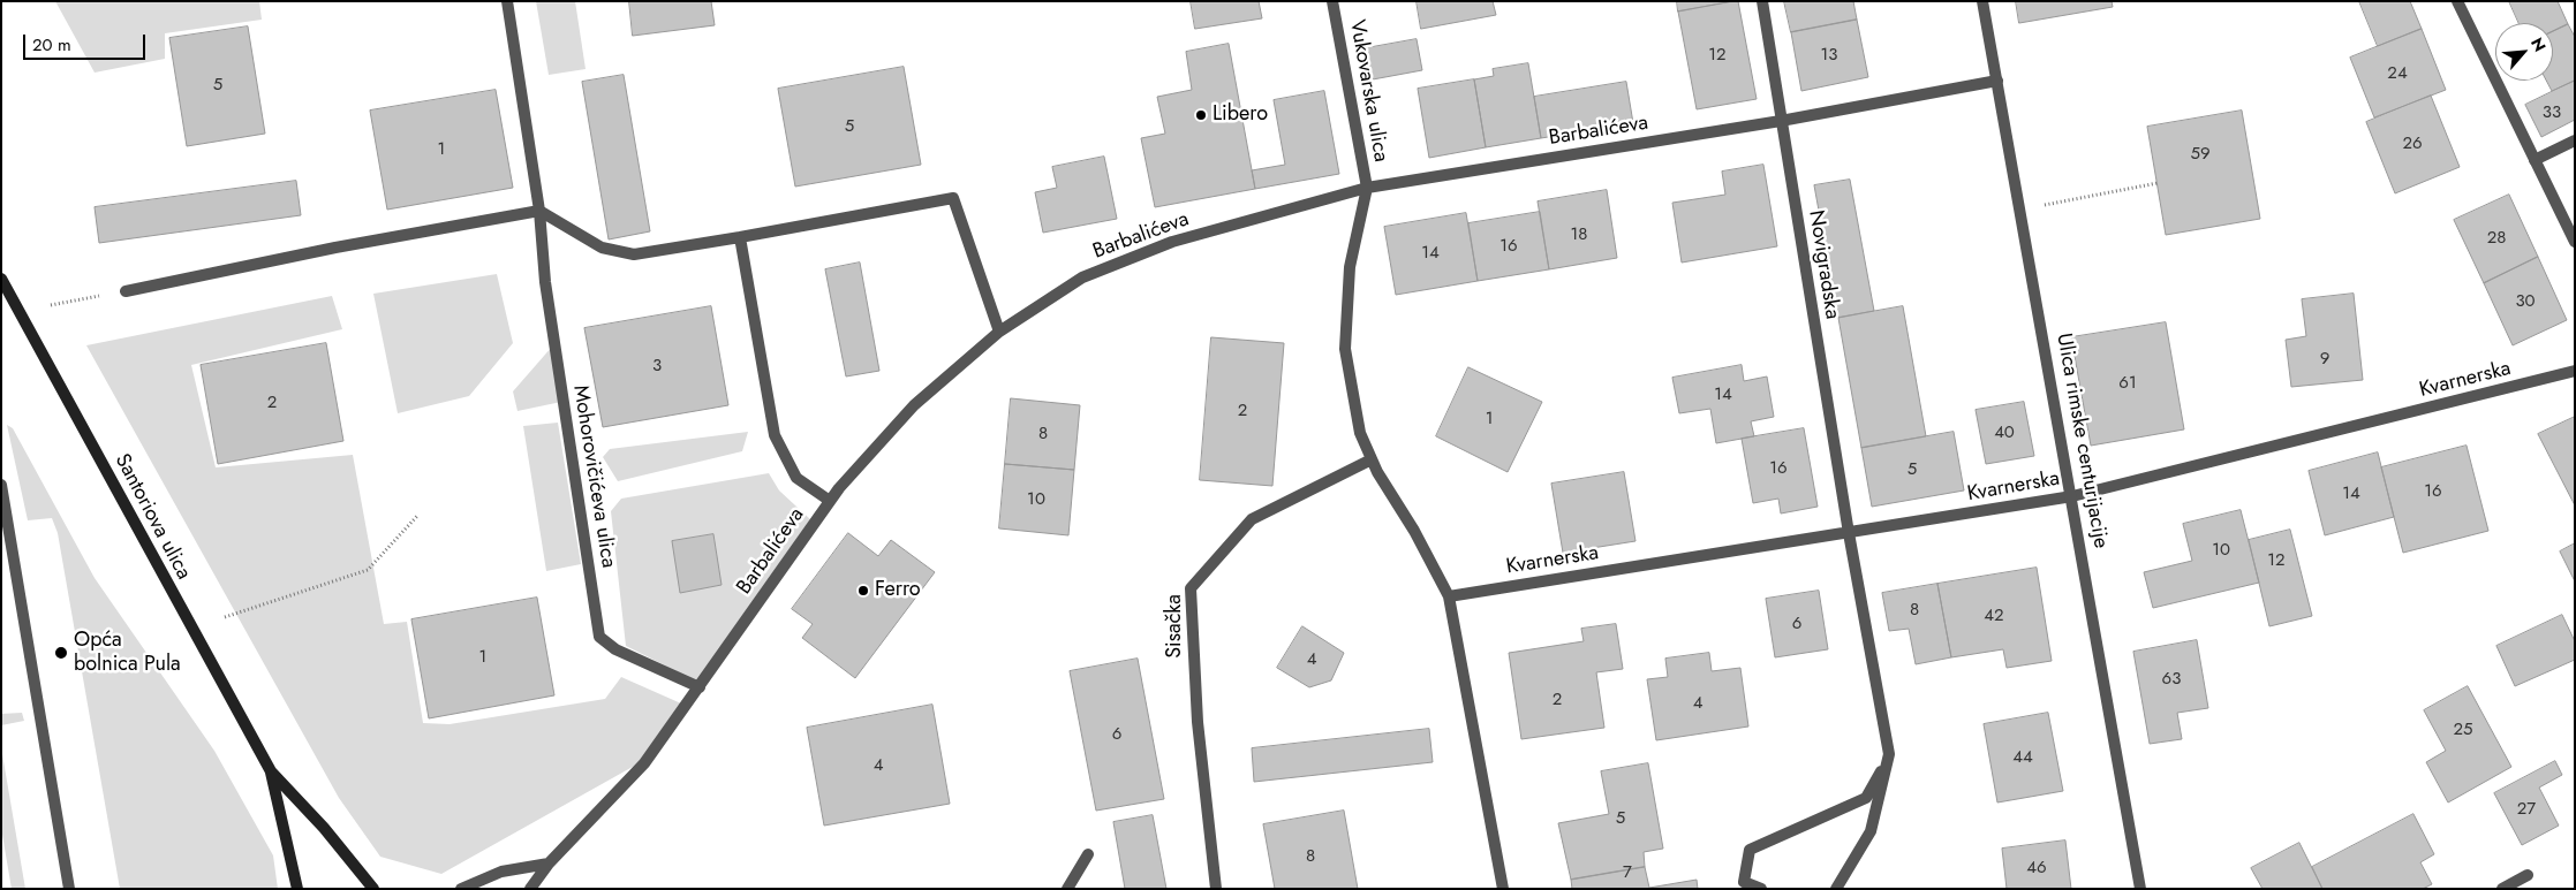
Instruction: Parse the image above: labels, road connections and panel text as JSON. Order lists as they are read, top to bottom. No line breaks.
{"streets":{"main road":["Santoriova ulica"],"street":["Vukovarska ulica","Barbalićeva","Novigradska","Kvarnerska","Ulica rimske centurijacije","Mohorovičićeva ulica","Sisačka"]},"crossings":[["Vukovarska ulica","Barbalićeva"],["Barbalićeva","Novigradska"],["Barbalićeva","Ulica rimske centurijacije"],["Barbalićeva","Mohorovičićeva ulica"],["Novigradska","Kvarnerska"],["Kvarnerska","Ulica rimske centurijacije"]],"places":["Libero","Ferro","Opća bolnica Pula"],"house_numbers":["12","13","24","5","33","5","26","1","59","18","28","16","14","30","9","3","61","14","2","2","1","40","8","16","5","16","14","10","10","12","8","42","6","1","4","63","2","4","25","6","44","4","27","5","8","46","7"],"scale_bar":"20 m","north":"top right"}
